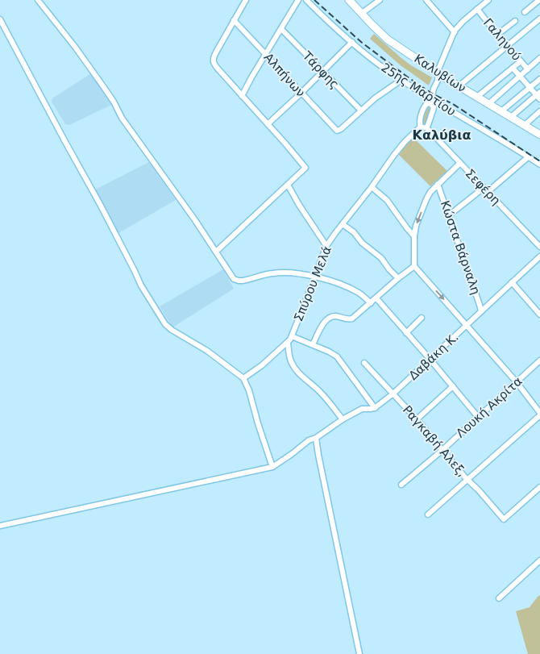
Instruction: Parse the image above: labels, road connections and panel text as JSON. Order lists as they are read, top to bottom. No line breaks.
{"streets":{"main road":["Καλυβίων"],"street":["Γαληνού","Τάρφης","Αλπήνων","25ης Μαρτίου","Σεφέρη","Κώστα Βάρναλη","Σπύρου Μελά","Δαβάκη Κ.","Λουκή Ακρίτα","Ραγκαβή Αλεξ,"]},"crossings":[["Τάρφης","Αλπήνων"],["Σεφέρη","Σπύρου Μελά"],["Κώστα Βάρναλη","Δαβάκη Κ."],["Δαβάκη Κ.","Ραγκαβή Αλεξ,"],["Λουκή Ακρίτα","Ραγκαβή Αλεξ,"]],"districts":["Καλύβια"]}
